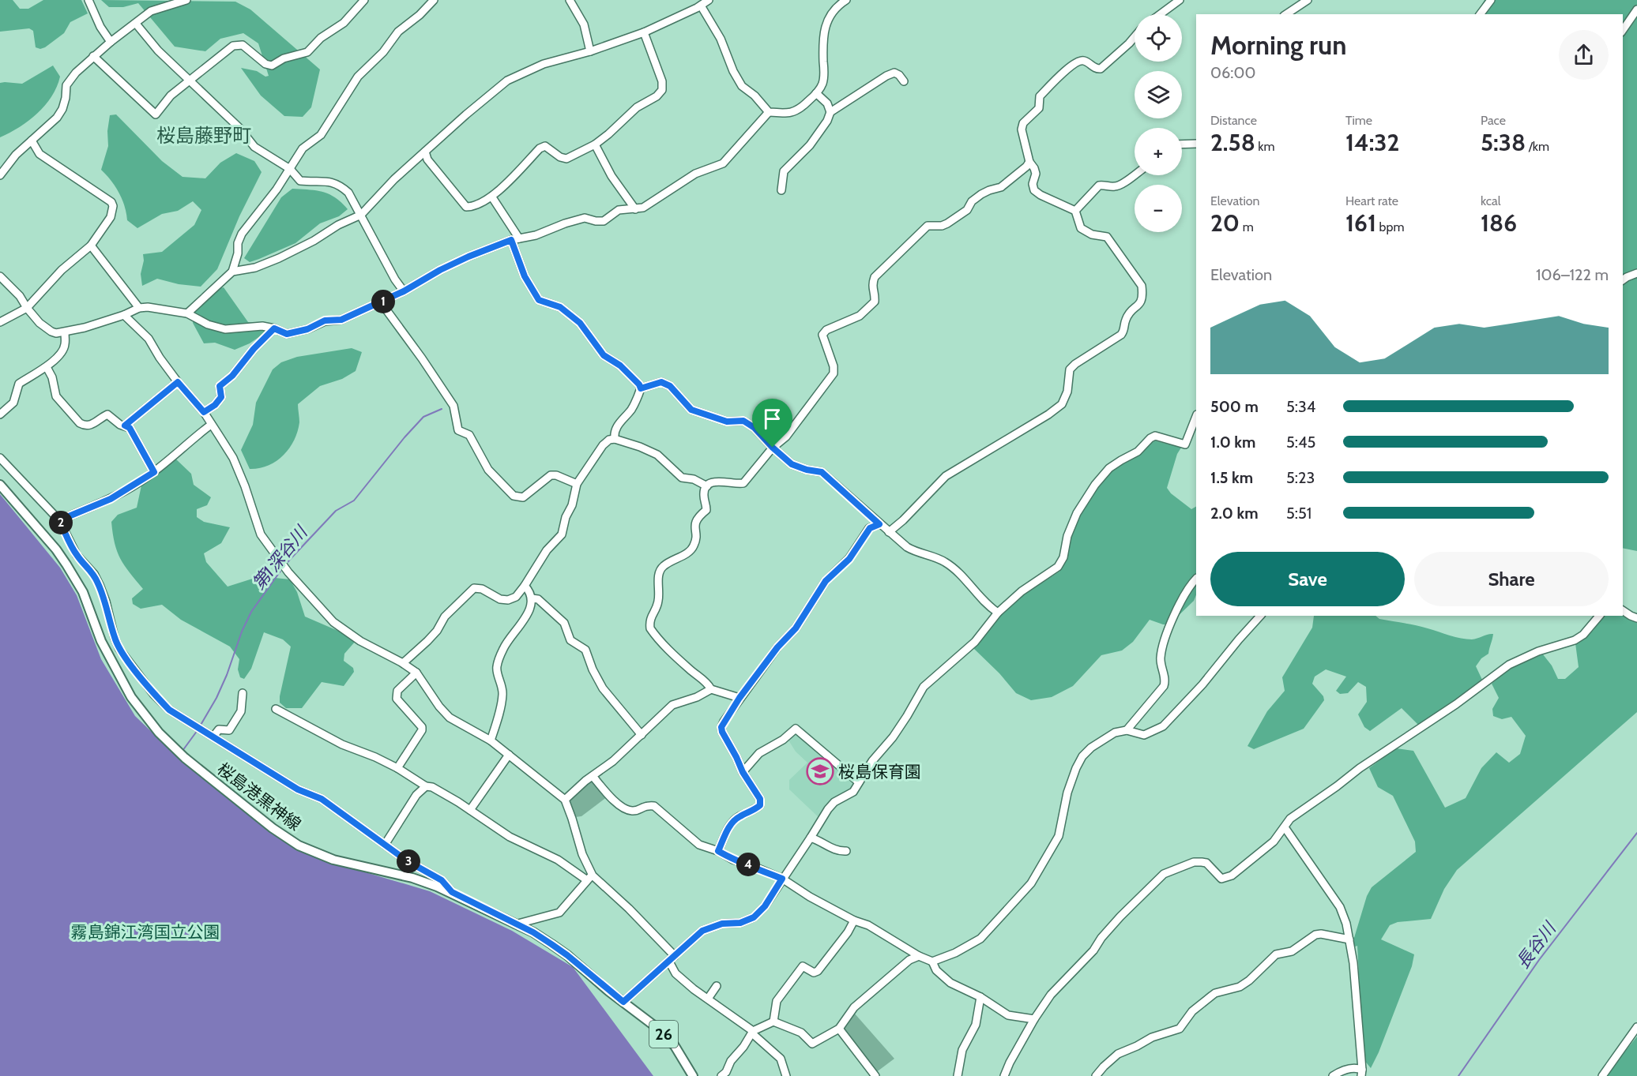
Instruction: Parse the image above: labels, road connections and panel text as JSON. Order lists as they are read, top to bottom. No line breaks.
{"streets":{"main road":["桜島港黒神線","26"]},"districts":["桜島藤野町"],"water":["第1深谷川","長谷川"],"parks":["霧島錦江湾国立公園"],"places":{"school or university":["桜島保育園"]},"page":{"map_buttons":["+","−"],"heading":["Morning run","06:00"],"stats":[["Distance","2.58 km"],["Time","14:32"],["Pace","5:38 /km"],["Elevation","20 m"],["Heart rate","161 bpm"],["kcal","186"]],"chart":["Elevation","106–122 m"],"pins":["1","2","3","4"],"list":[{"name":"500 m","note":"5:34"},{"name":"1.0 km","note":"5:45"},{"name":"1.5 km","note":"5:23"},{"name":"2.0 km","note":"5:51"}],"buttons":["Save","Share"]}}
